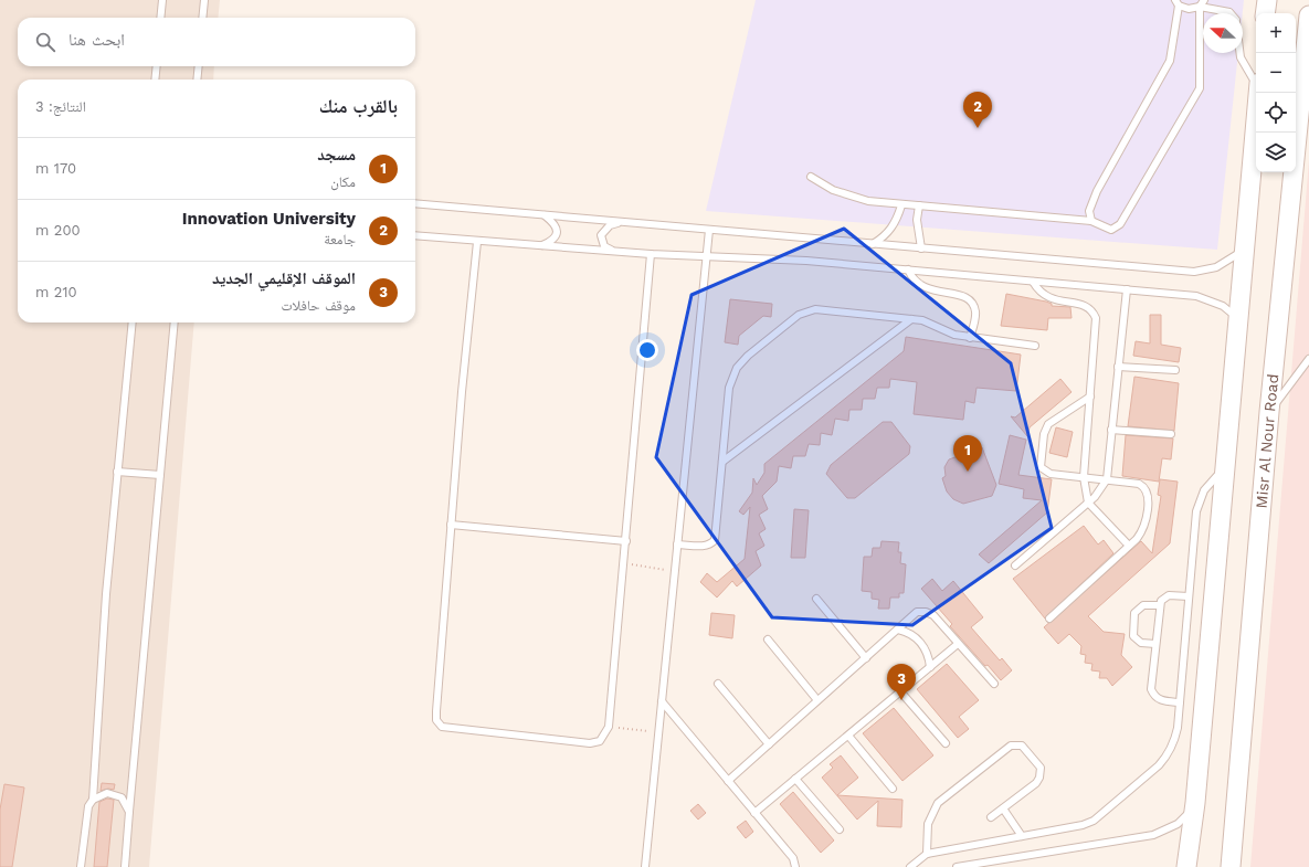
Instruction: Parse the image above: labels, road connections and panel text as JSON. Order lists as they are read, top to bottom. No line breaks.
{"streets":{"street":["Misr Al Nour Road"]},"north":"left","page":{"map_buttons":["+","−"],"search":"ابحث هنا","heading":["بالقرب منك","النتائج: 3"],"pins":["2","1","3"],"list":[{"mark":"1","name":"مسجد","note":"مكان","value":"170 m"},{"mark":"2","name":"Innovation University","note":"جامعة","value":"200 m"},{"mark":"3","name":"الموقف الإقليمي الجديد","note":"موقف حافلات","value":"210 m"}]}}
